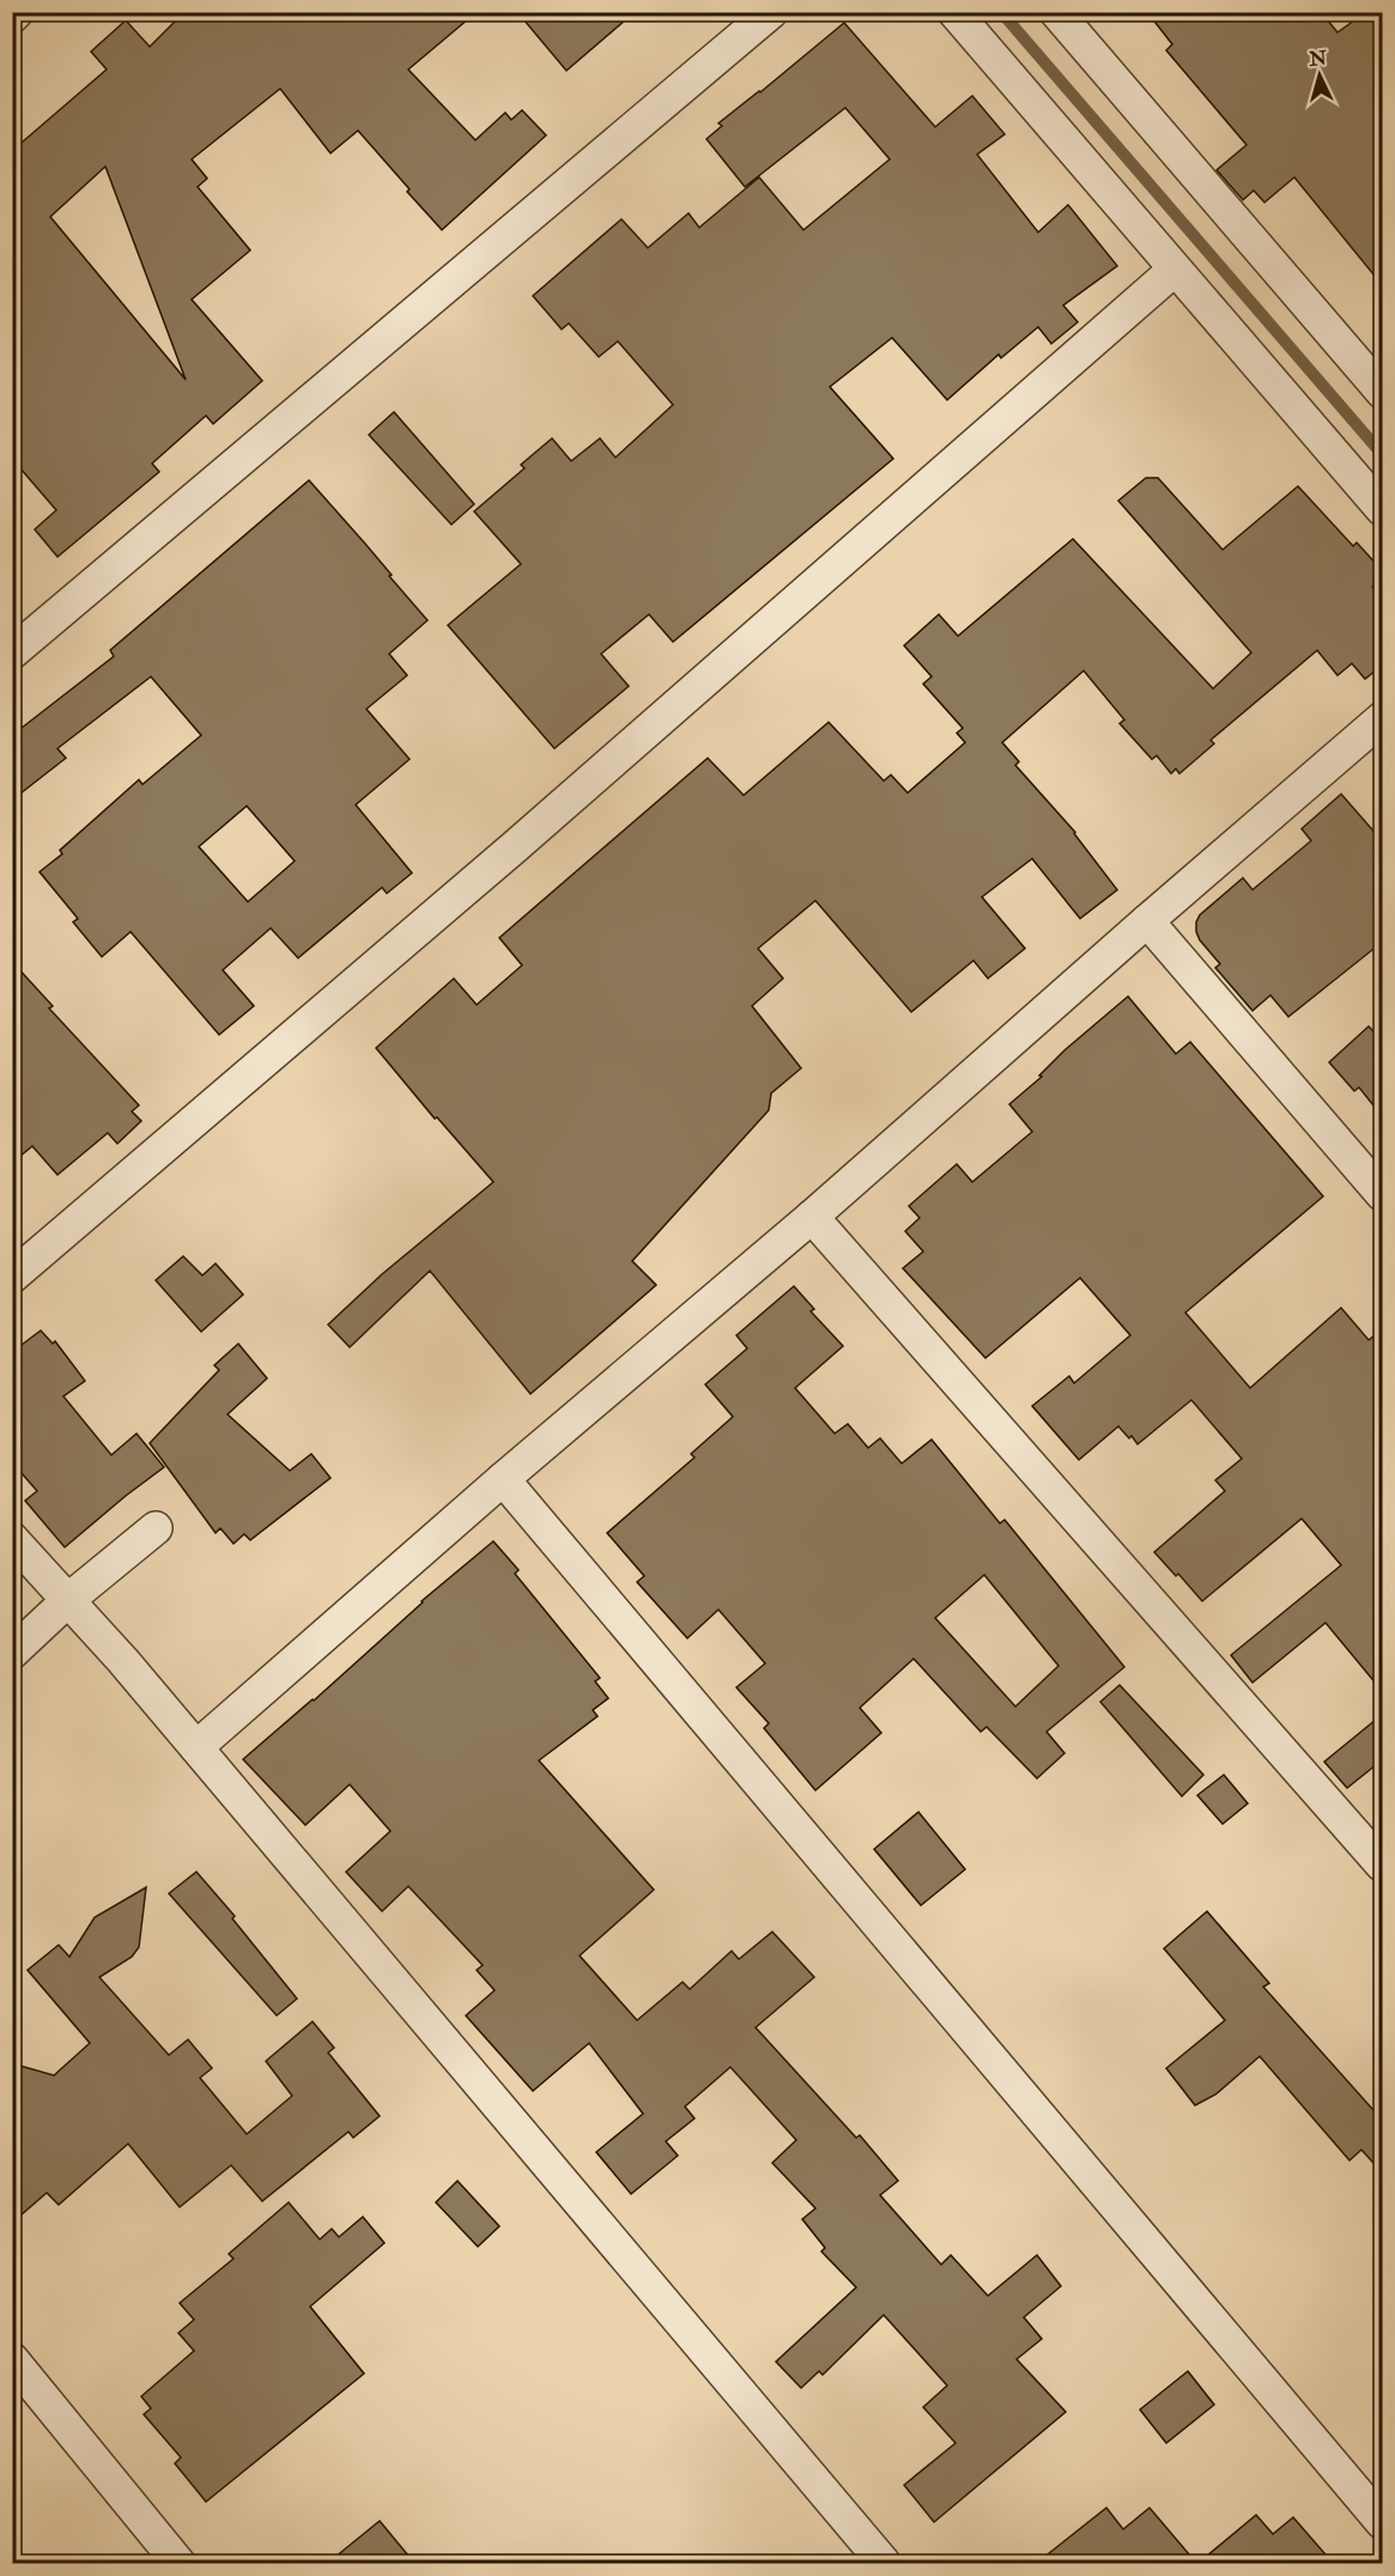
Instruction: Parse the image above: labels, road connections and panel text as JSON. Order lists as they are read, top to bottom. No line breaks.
{"north":"top"}
